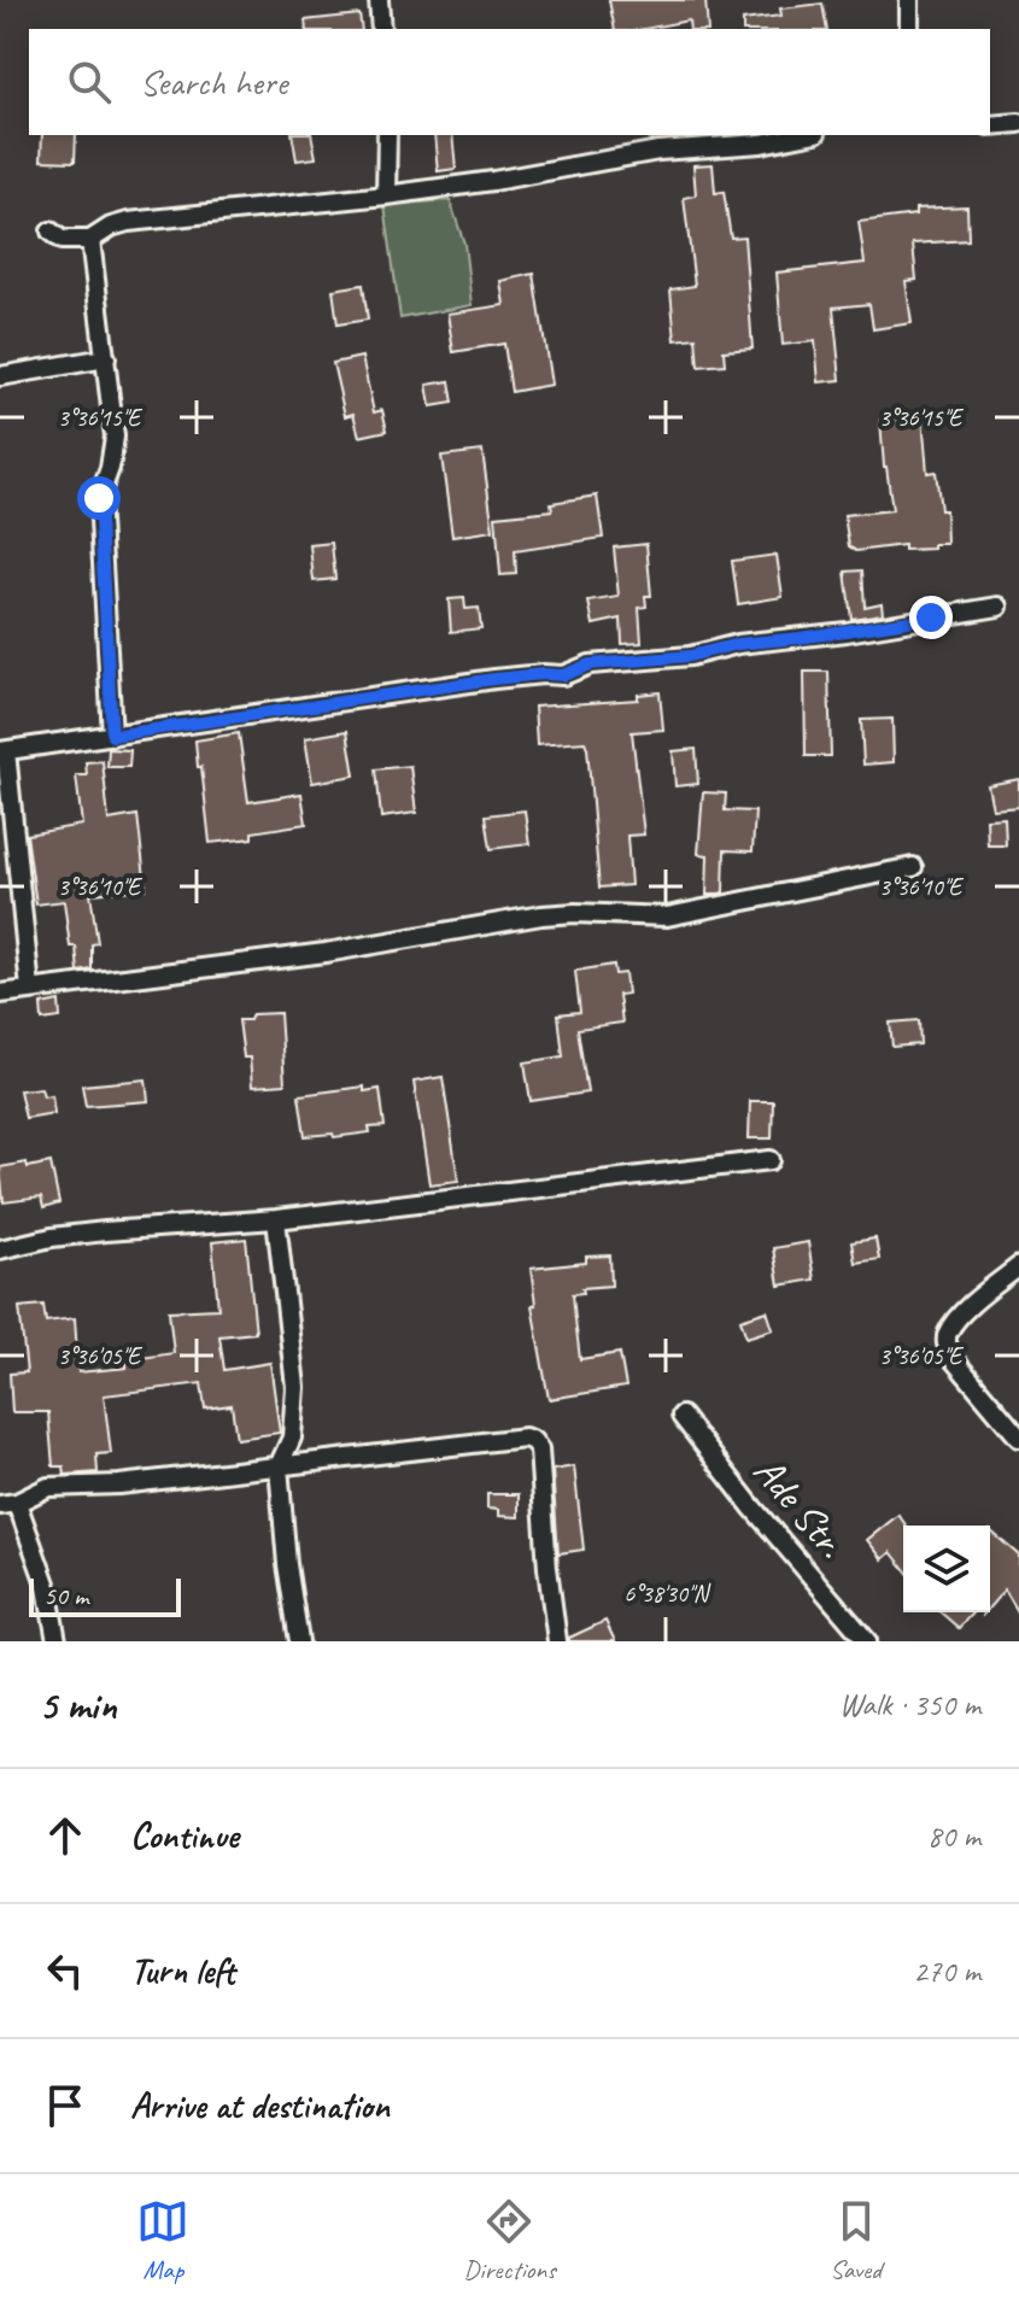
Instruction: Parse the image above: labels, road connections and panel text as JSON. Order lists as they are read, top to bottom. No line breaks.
{"streets":{"street":["Ade Str."]},"scale_bar":"50 m","page":{"search":"Search here","scale":"50 m","heading":["5 min","Walk · 350 m"],"list":[["Continue","80 m"],["Turn left","270 m"],"Arrive at destination"],"nav":["Map","Directions","Saved"]},"coordinates":["3°36'15\"E","3°36'10\"E","3°36'05\"E","6°38'30\"N"]}
